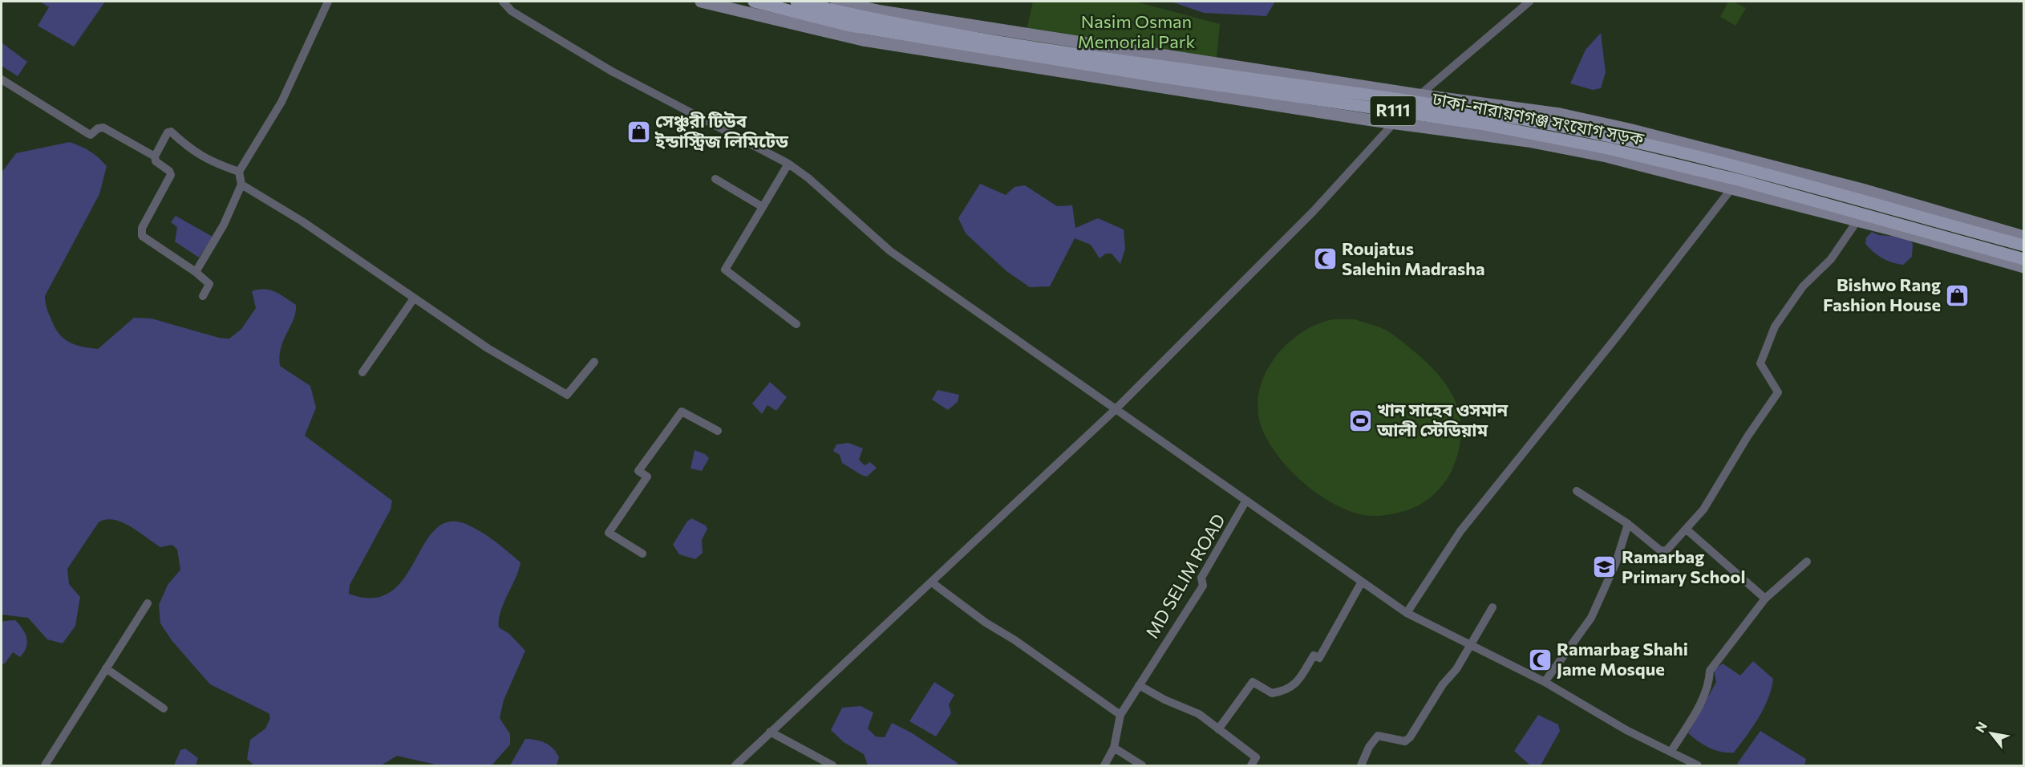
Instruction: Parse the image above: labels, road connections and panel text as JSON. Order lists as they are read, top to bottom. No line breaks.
{"streets":{"main road":["R111","ঢাকা-নারায়ণগঞ্জ সংযোগ সড়ক"],"street":["MD SELIM ROAD"]},"parks":["Nasim Osman Memorial Park"],"places":{"shop":["সেঞ্চুরী টিউব ইন্ডাস্ট্রিজ লিমিটেড","Bishwo Rang Fashion House"],"mosque":["Roujatus Salehin Madrasha","Ramarbag Shahi Jame Mosque"],"sports":["খান সাহেব ওসমান আলী স্টেডিয়াম"],"school or university":["Ramarbag Primary School"]},"north":"top left"}
